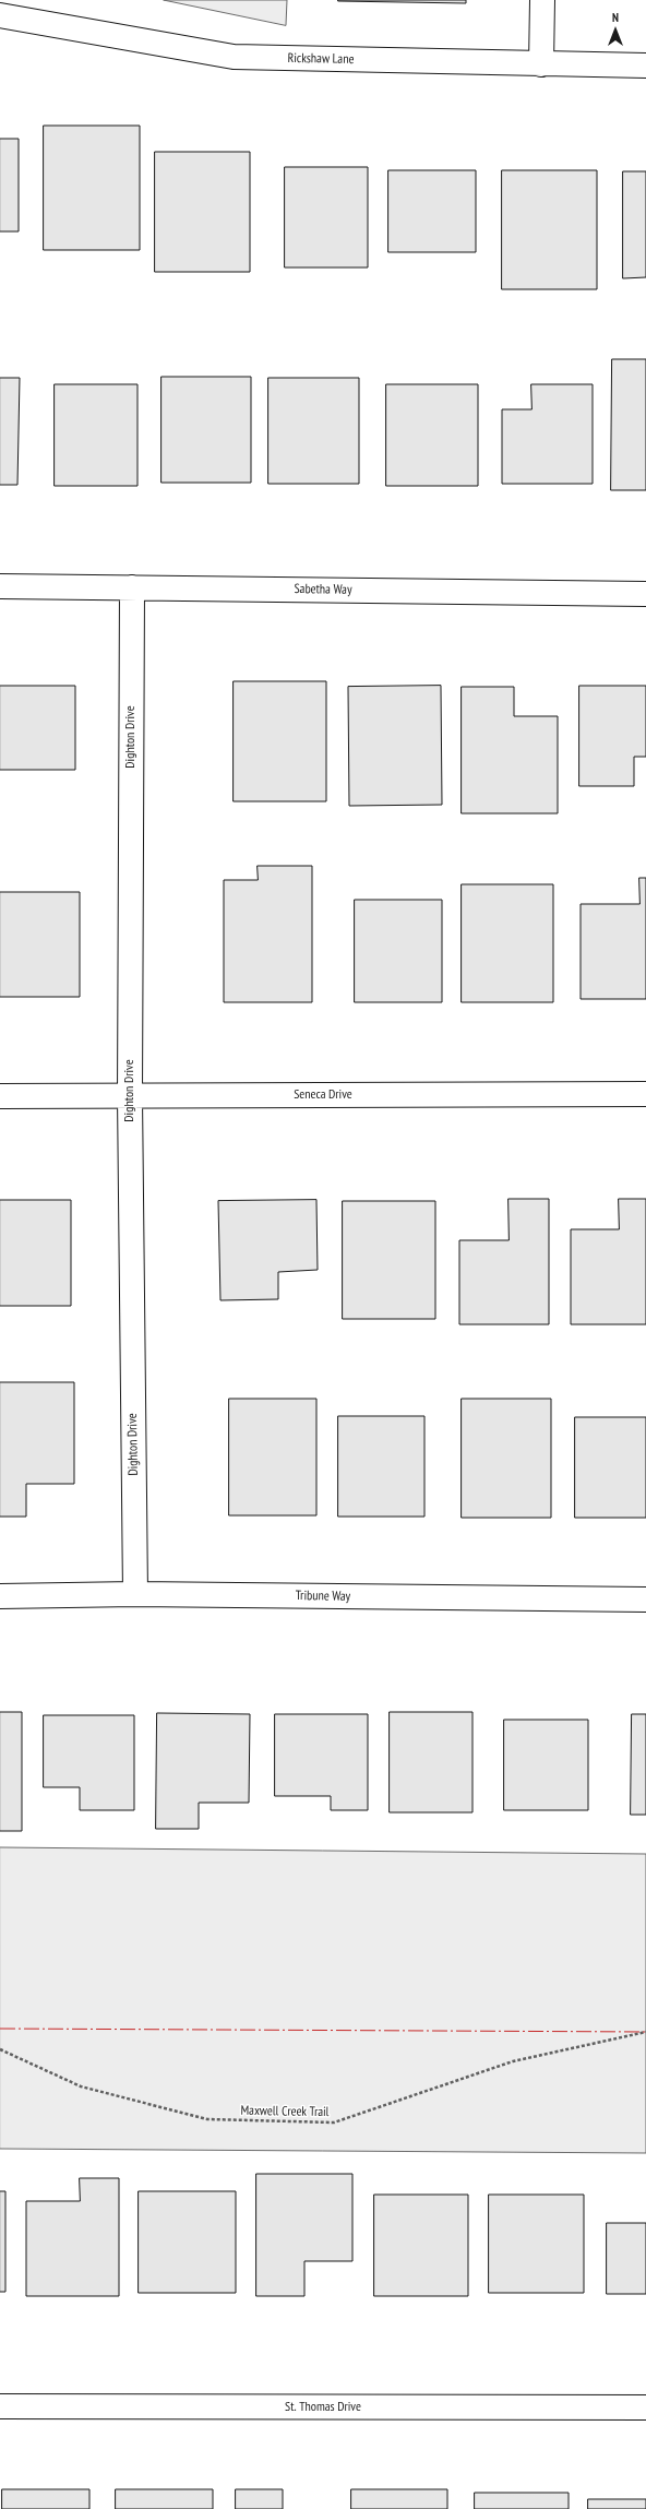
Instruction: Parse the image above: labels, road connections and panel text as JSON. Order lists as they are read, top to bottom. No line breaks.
{"streets":{"street":["Rickshaw Lane","Sabetha Way","Dighton Drive","Seneca Drive","Tribune Way","St. Thomas Drive"],"path":["Maxwell Creek Trail"]},"crossings":[["Sabetha Way","Dighton Drive"],["Dighton Drive","Seneca Drive"],["Dighton Drive","Tribune Way"]],"north":"top"}
